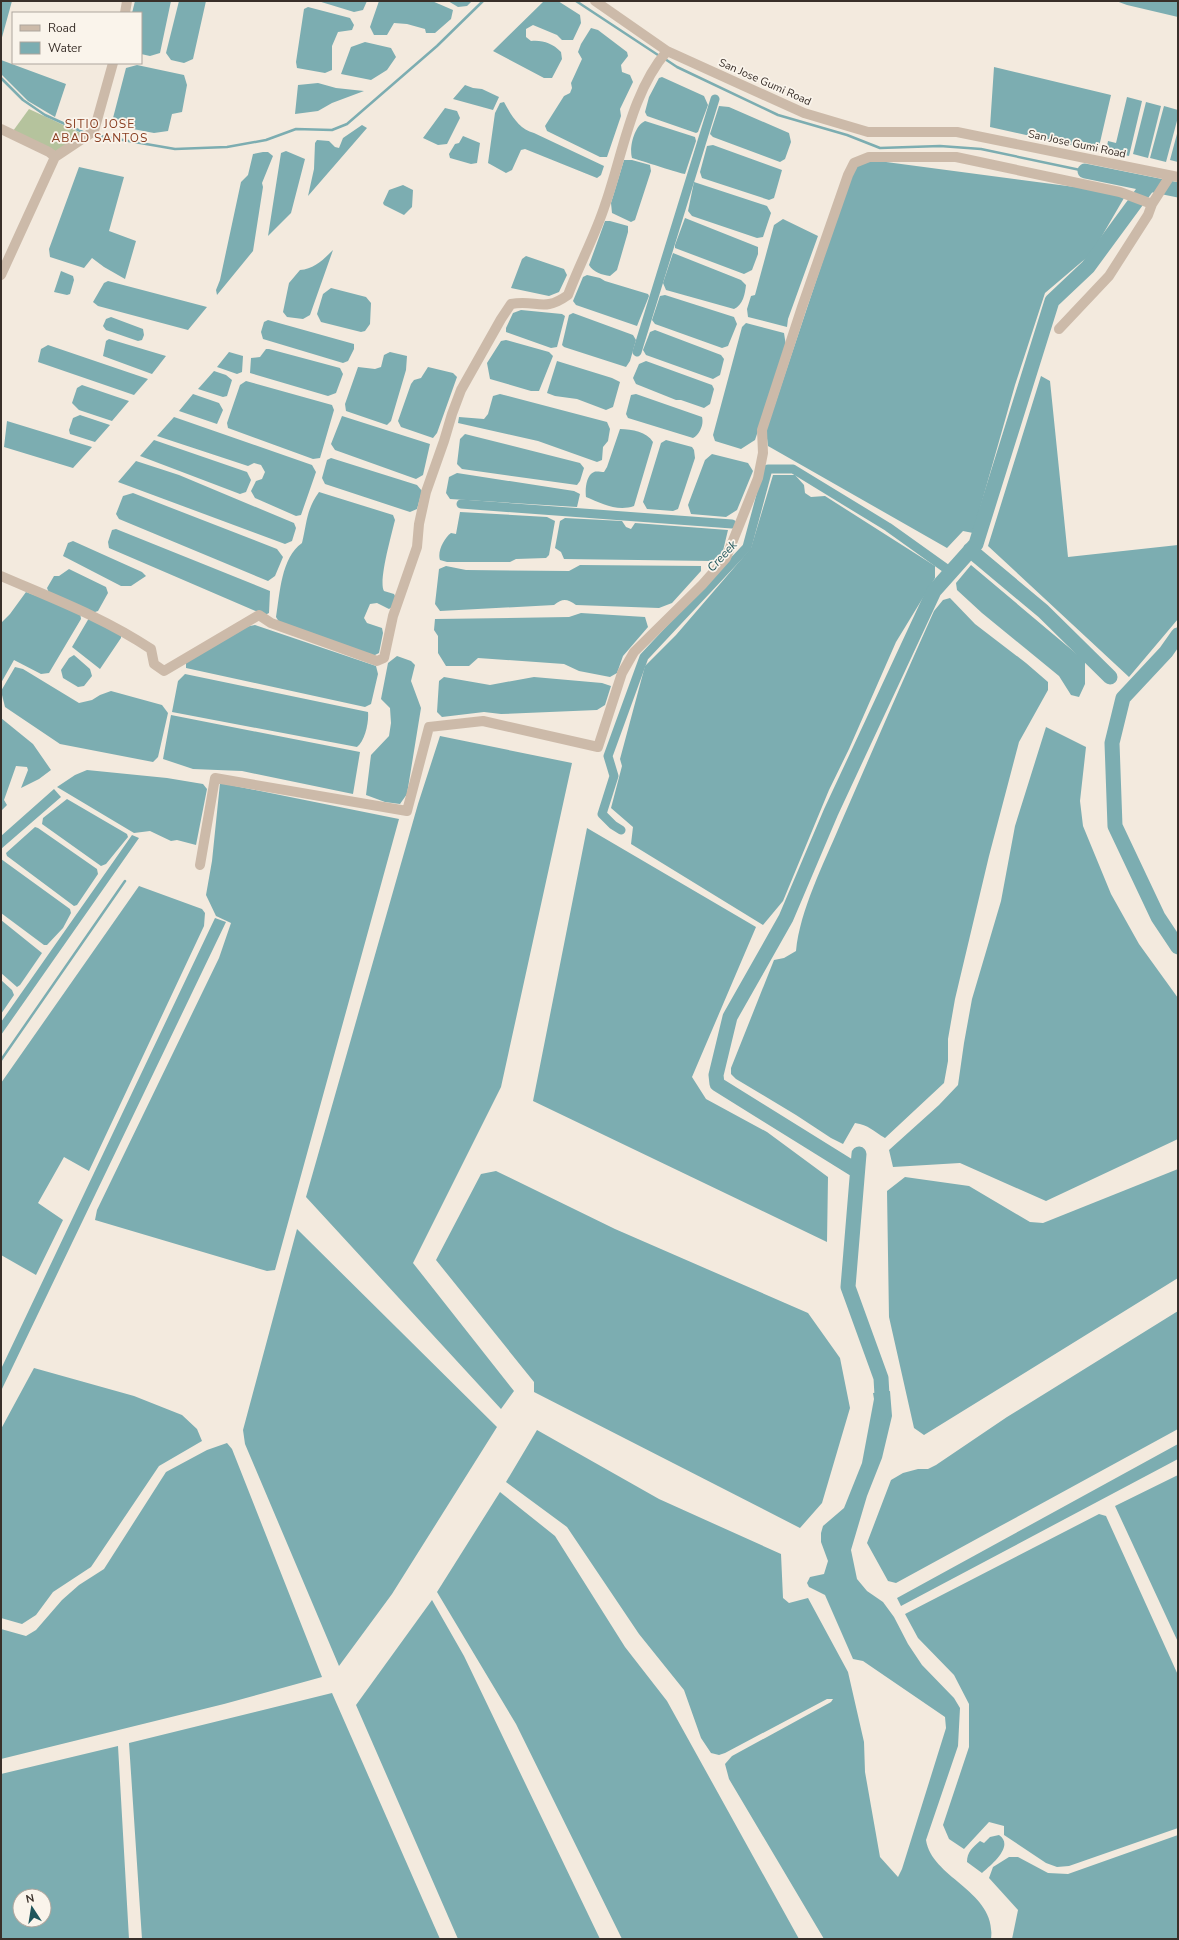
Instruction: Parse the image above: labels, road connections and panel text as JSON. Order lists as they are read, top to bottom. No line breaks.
{"streets":{"street":["San Jose Gumi Road"]},"districts":["SITIO JOSE ABAD SANTOS"],"water":["Creeek"],"legend":["Road","Water"],"north":"top"}
